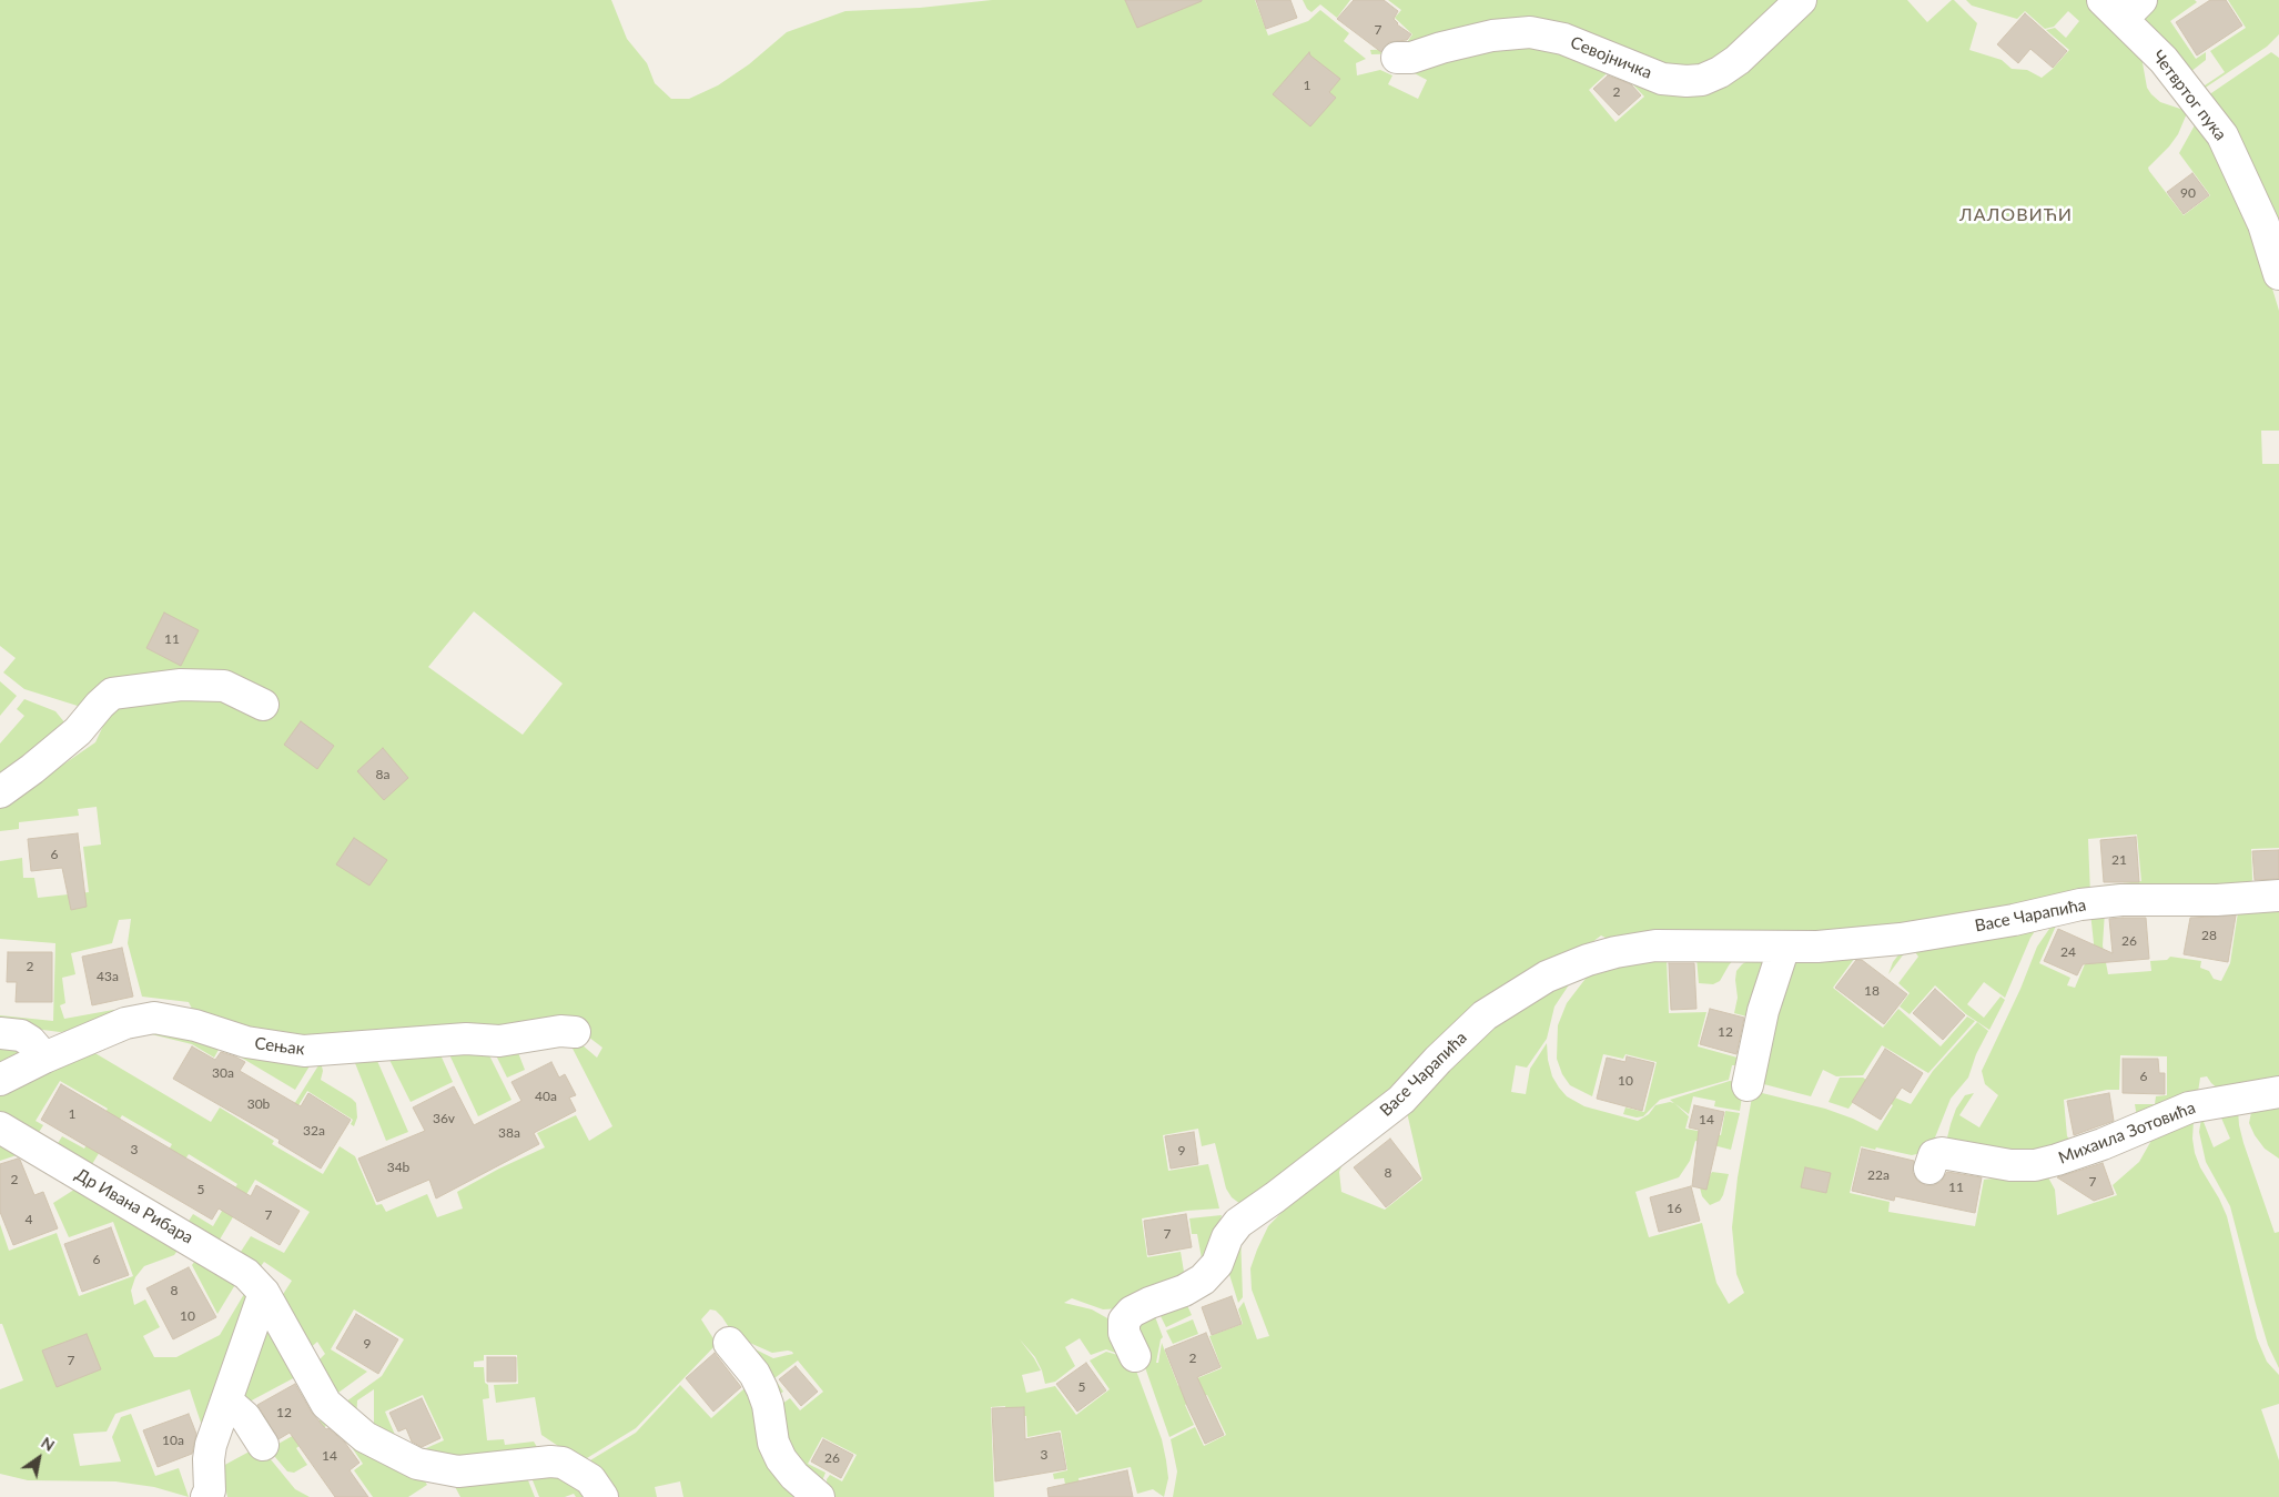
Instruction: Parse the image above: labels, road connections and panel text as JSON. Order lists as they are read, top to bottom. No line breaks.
{"streets":{"street":["Севојничка","Четвртог пука","Васе Чарапића","Сењак","Михаила Зотовића","Др Ивана Рибара"]},"districts":["ЛАЛОВИЋИ"],"house_numbers":["7","1","2","90","11","8a","6","21","28","26","24","2","43a","18","12","30a","6","10","40a","30b","1","36v","14","32a","38a","3","9","34b","8","22a","2","7","11","5","16","7","4","7","6","8","10","9","2","7","5","12","10a","3","14","26"],"north":"top right"}
